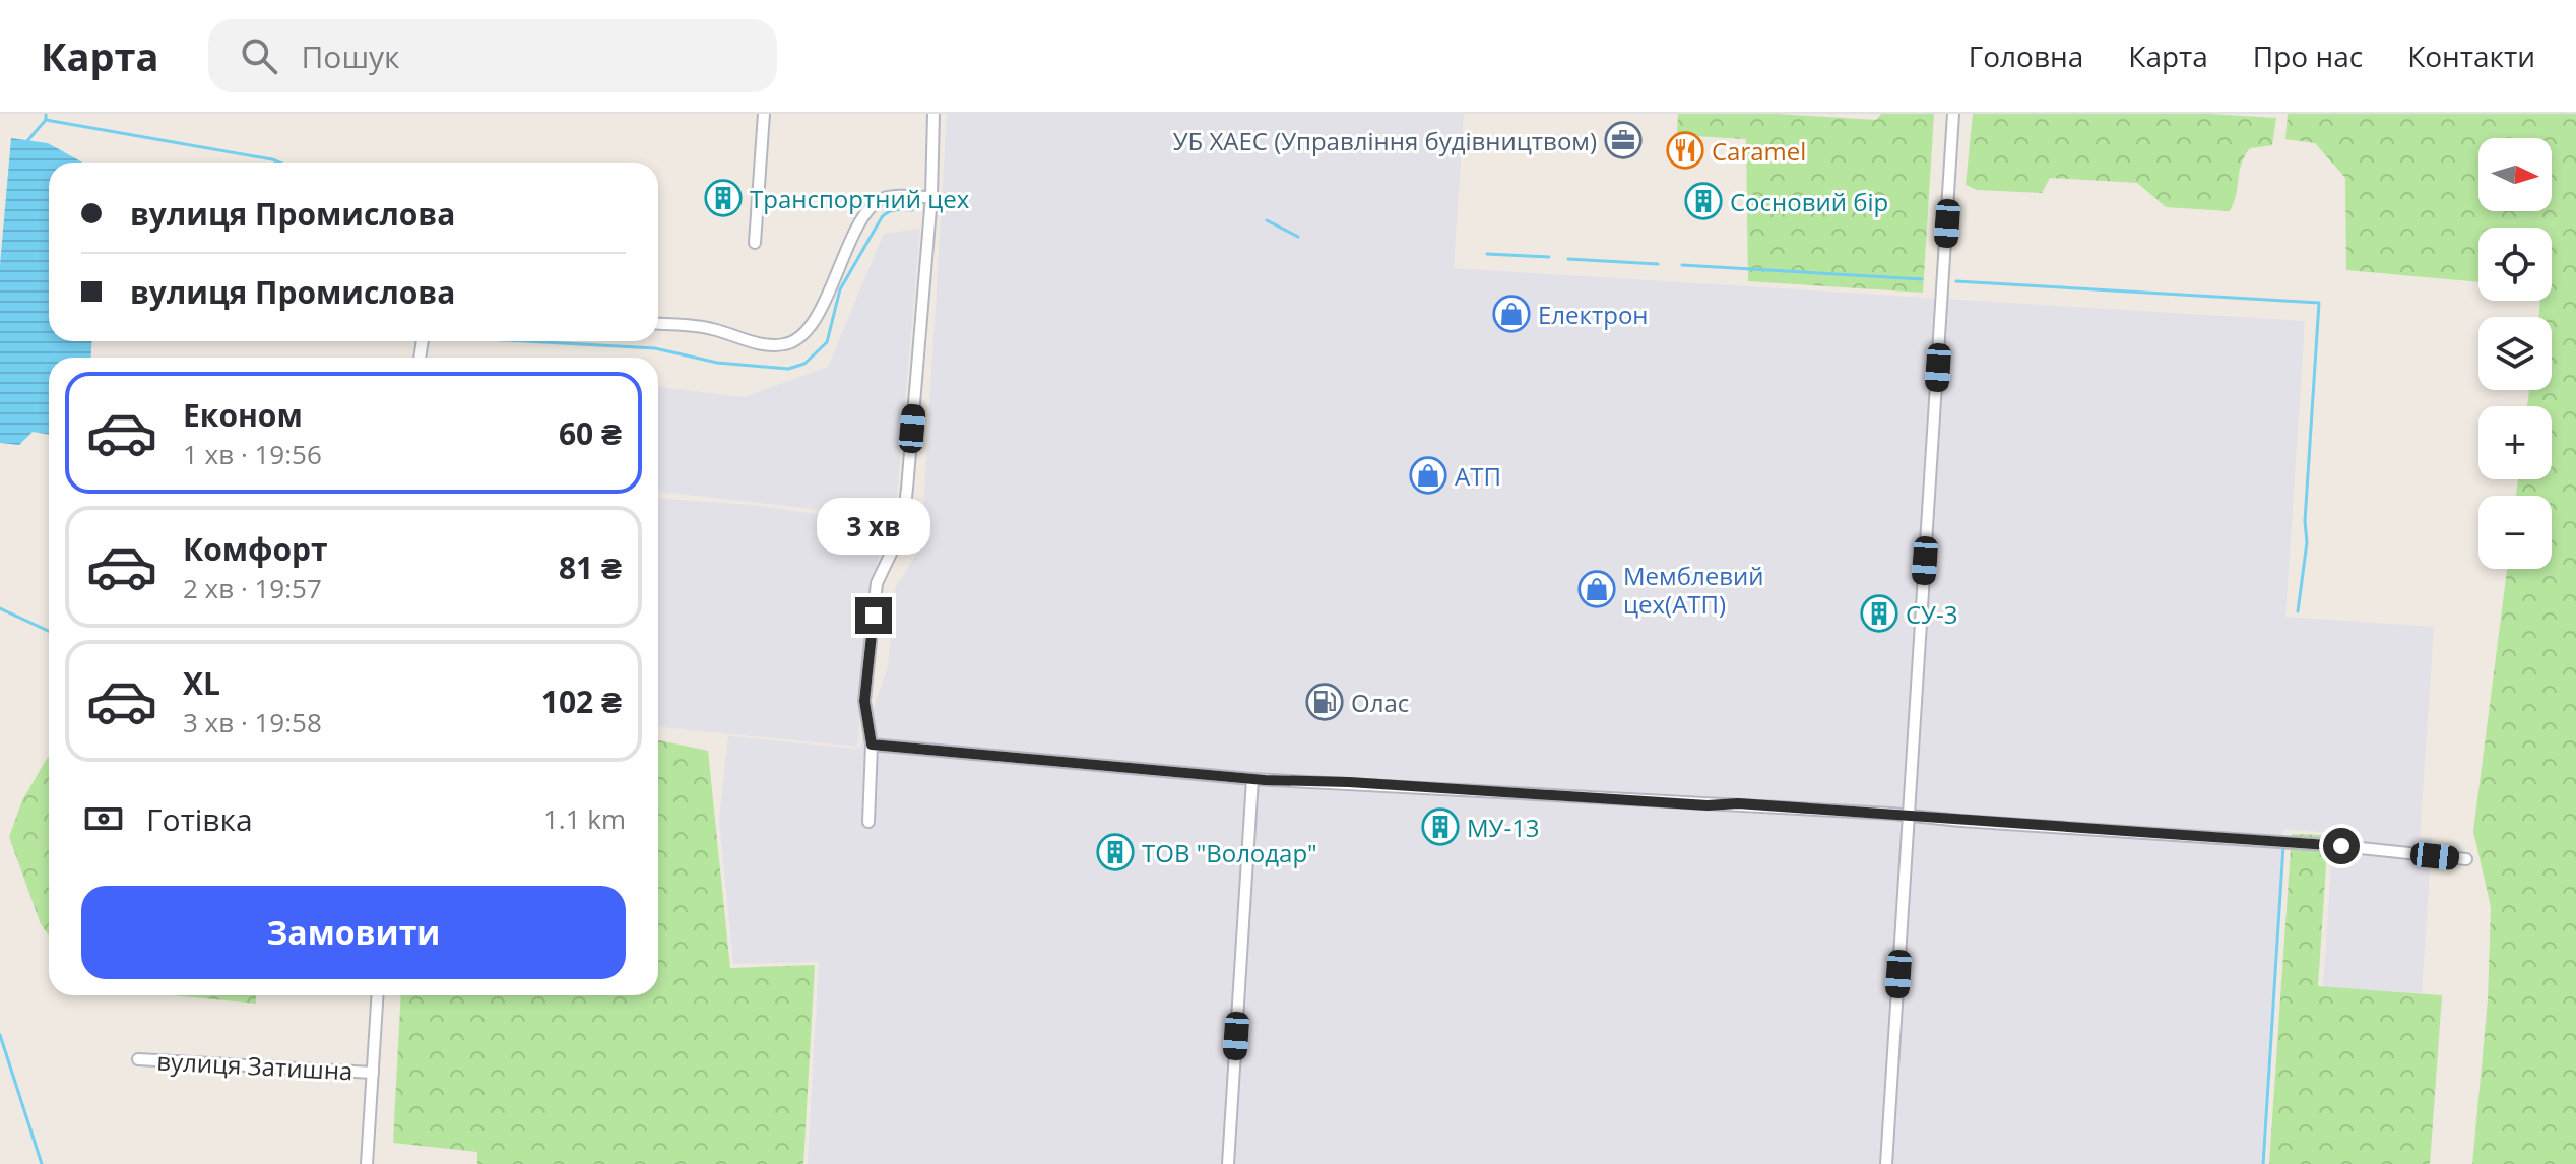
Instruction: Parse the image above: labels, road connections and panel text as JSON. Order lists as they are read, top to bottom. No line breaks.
{"streets":{"street":["вулиця Затишна"]},"places":{"office":["УБ ХАЕС (Управління будівництвом)"],"restaurant":["Caramel"],"building":["Транспортний цех","Сосновий бір","СУ-3","МУ-13","ТОВ \"Володар\""],"shop":["Електрон","АТП","Мемблевий цех(АТП)"],"fuel station":["Олас"]},"north":"right","page":{"header":"Карта","search":"Пошук","nav":["Головна","Карта","Про нас","Контакти"],"map_buttons":["+","−"],"banner":["вулиця Промислова","вулиця Промислова"],"list":[{"name":"Економ","note":"1 хв · 19:56","value":"60 ₴"},{"name":"Комфорт","note":"2 хв · 19:57","value":"81 ₴"},{"name":"XL","note":"3 хв · 19:58","value":"102 ₴"}],"bubble":"3 хв","pay":["Готівка","1.1 km"],"buttons":"Замовити"}}
